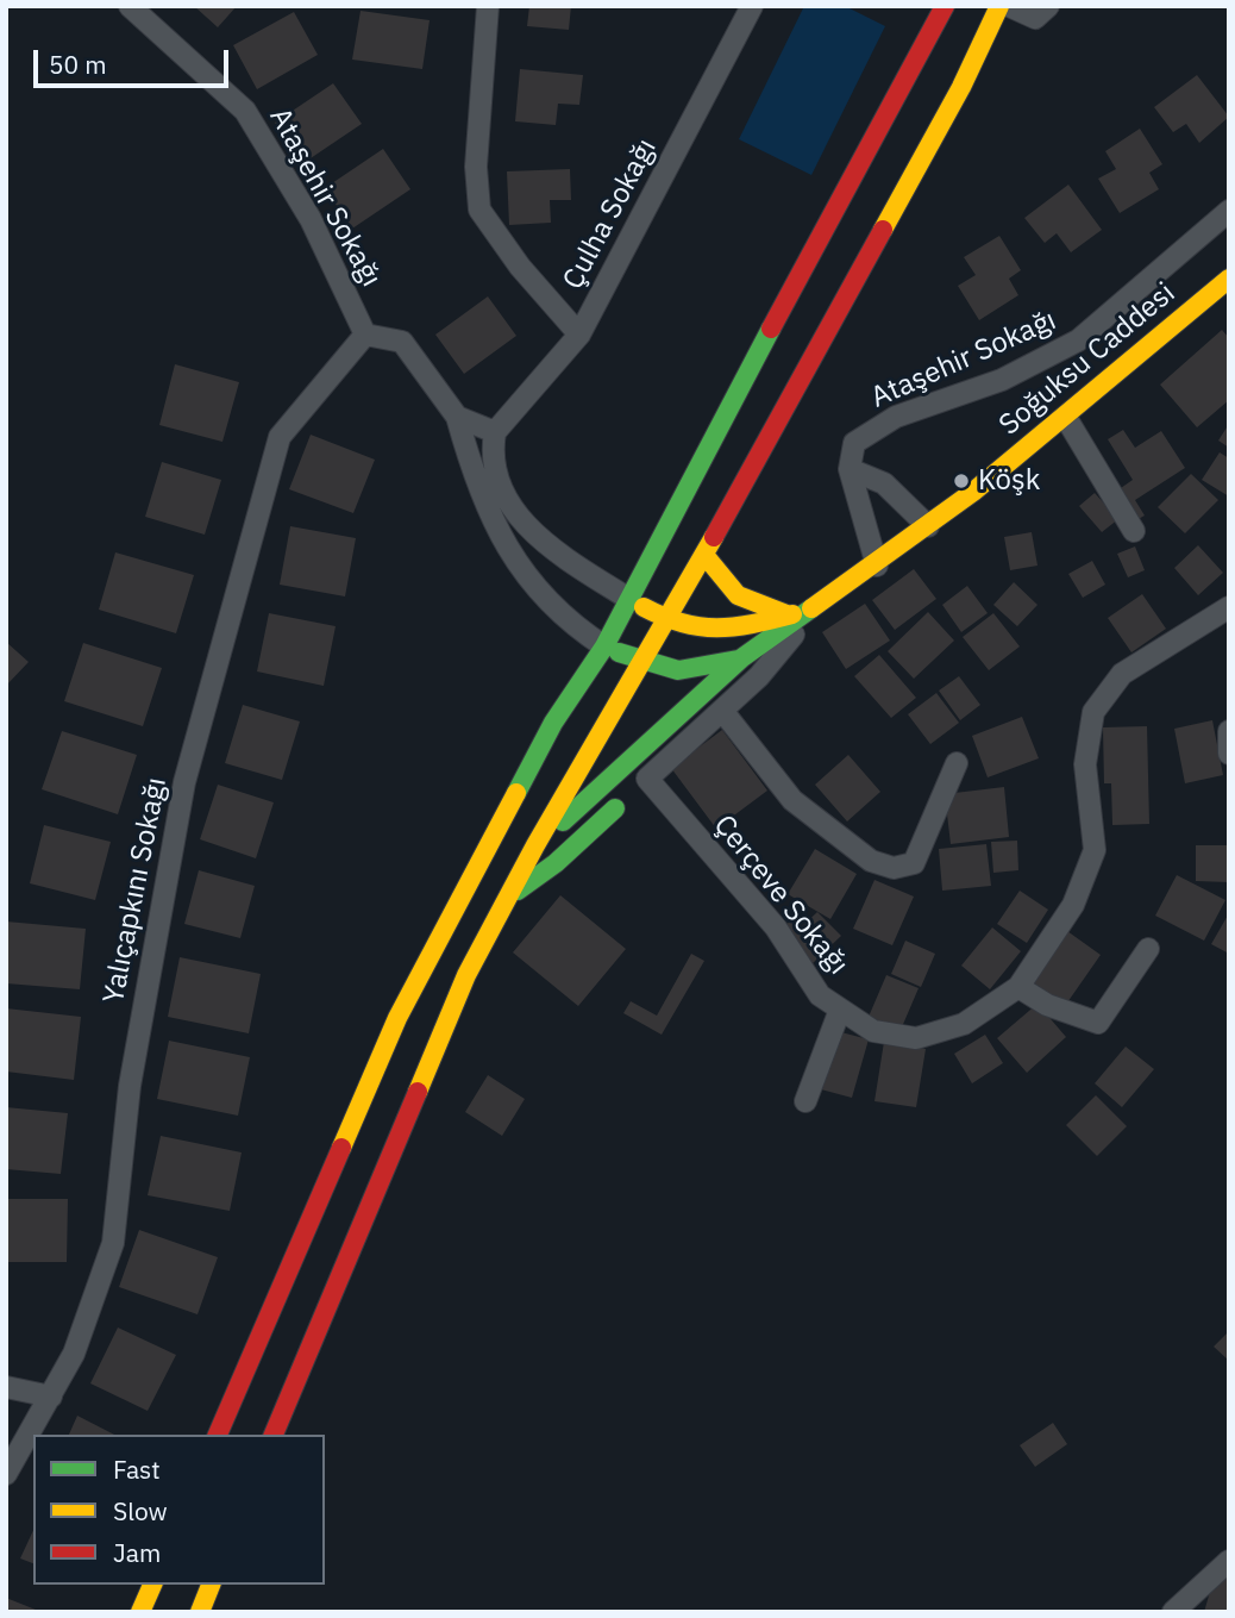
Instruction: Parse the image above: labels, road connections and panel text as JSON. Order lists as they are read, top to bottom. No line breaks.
{"streets":{"main road":["Soğuksu Caddesi"],"street":["Ataşehir Sokağı","Çulha Sokağı","Yalıçapkını Sokağı","Çerçeve Sokağı"]},"crossings":[["Ataşehir Sokağı","Yalıçapkını Sokağı"],["Soğuksu Caddesi","Çerçeve Sokağı"]],"places":["Köşk"],"legend":["Fast","Slow","Jam"],"scale_bar":"50 m"}
